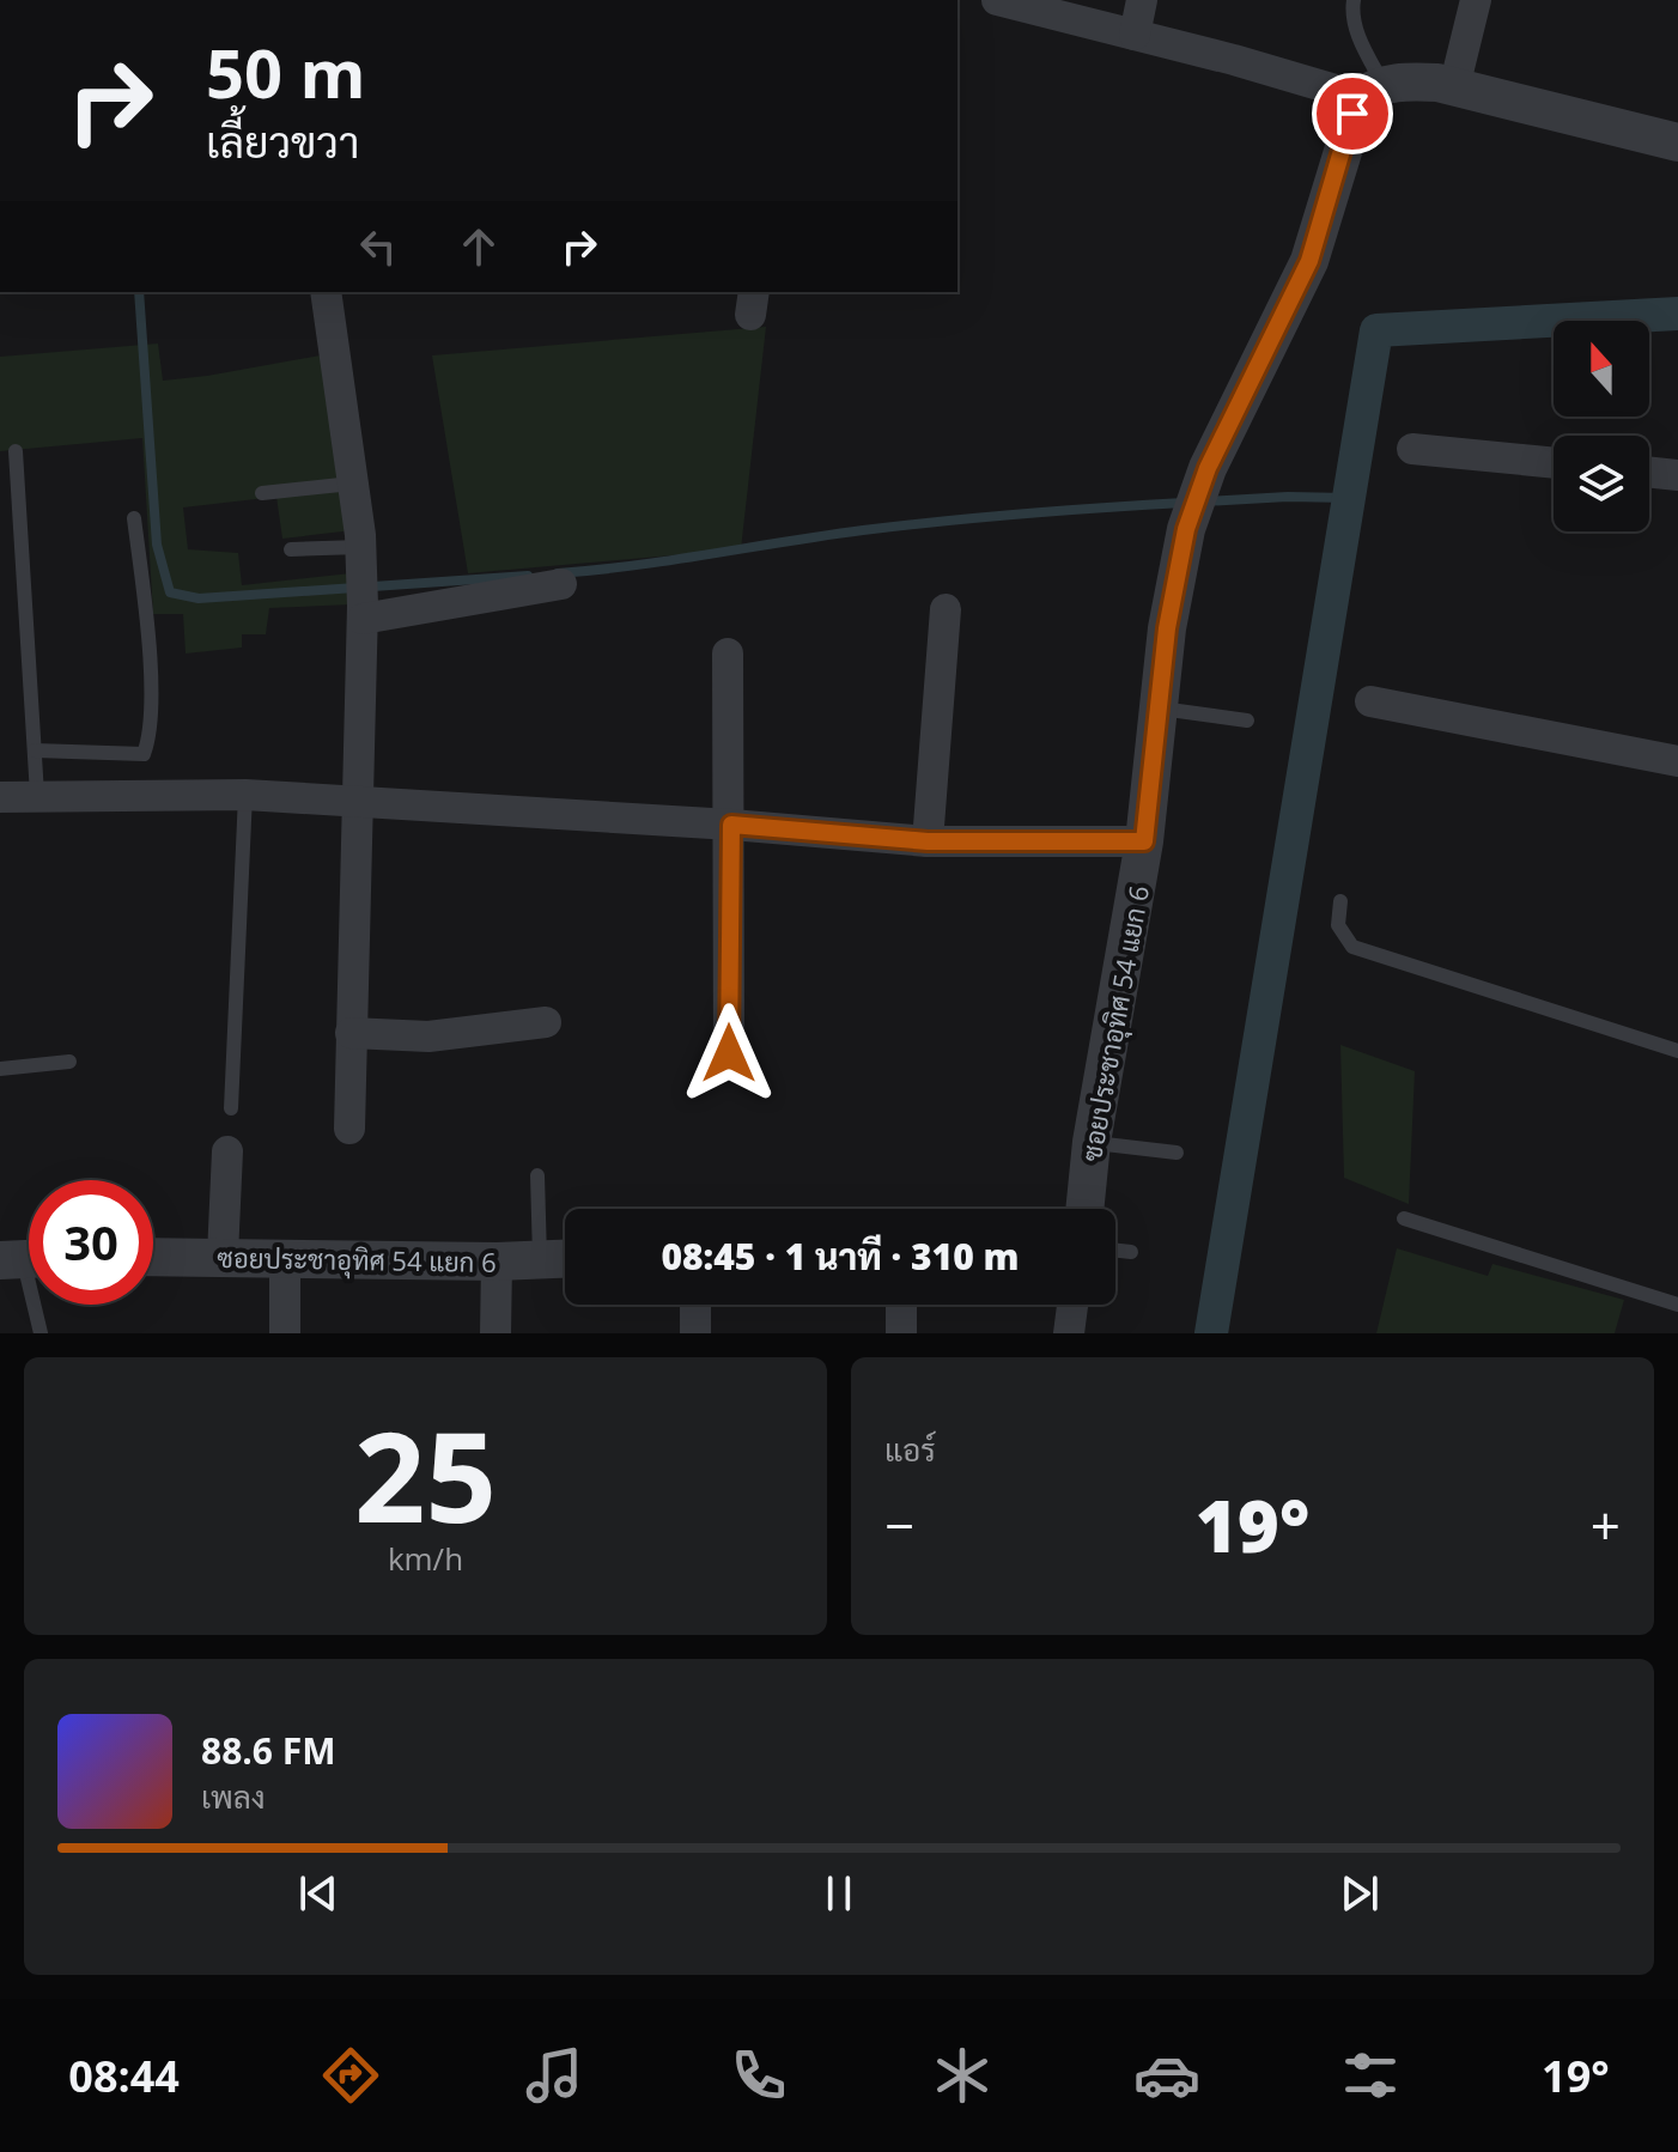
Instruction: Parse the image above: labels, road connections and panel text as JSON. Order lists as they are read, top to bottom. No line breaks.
{"streets":{"street":["ซอยประชาอุทิศ 54 แยก 6"]},"north":"top","page":{"turn":["50 m","เลี้ยวขวา"],"limit":"30","trip":"08:45 · 1 นาที · 310 m","tile":[["25","km/h"],"แอร์"],"heat":["−","19°","+"],"song":["88.6 FM","เพลง"],"tabs":["08:44","19°"]}}
